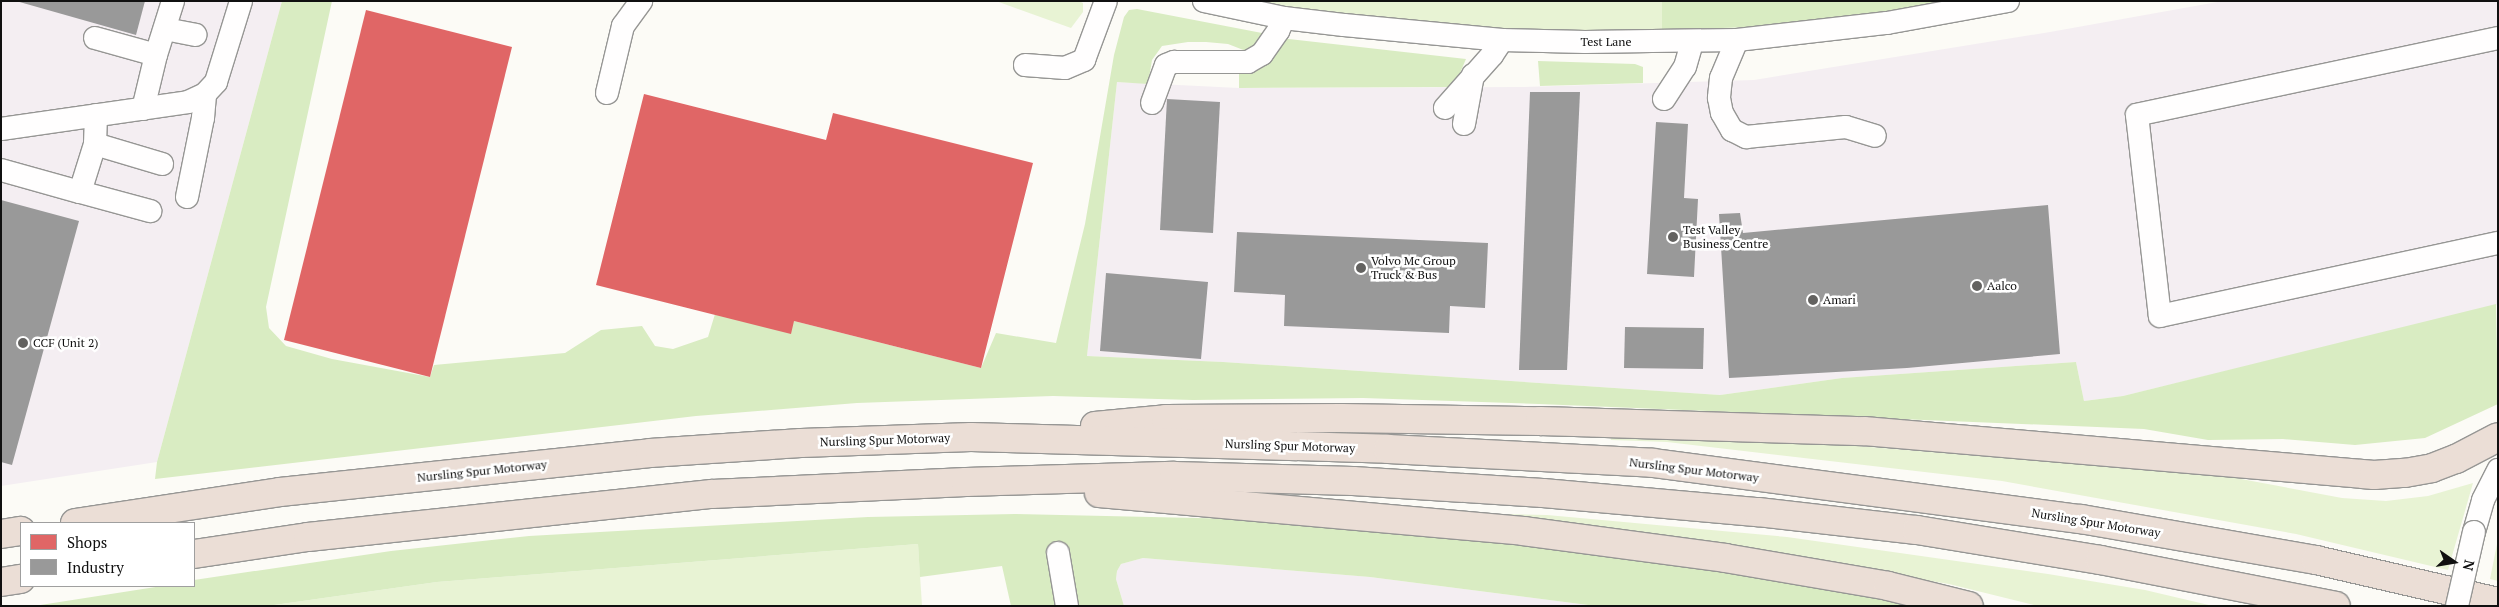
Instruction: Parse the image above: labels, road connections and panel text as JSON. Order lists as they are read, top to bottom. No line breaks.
{"streets":{"highway":["Nursling Spur Motorway"],"street":["Test Lane"]},"places":["Test Valley Business Centre","Volvo Mc Group Truck & Bus","Aalco","Amari","CCF (Unit 2)"],"legend":["Shops","Industry"],"north":"right"}
